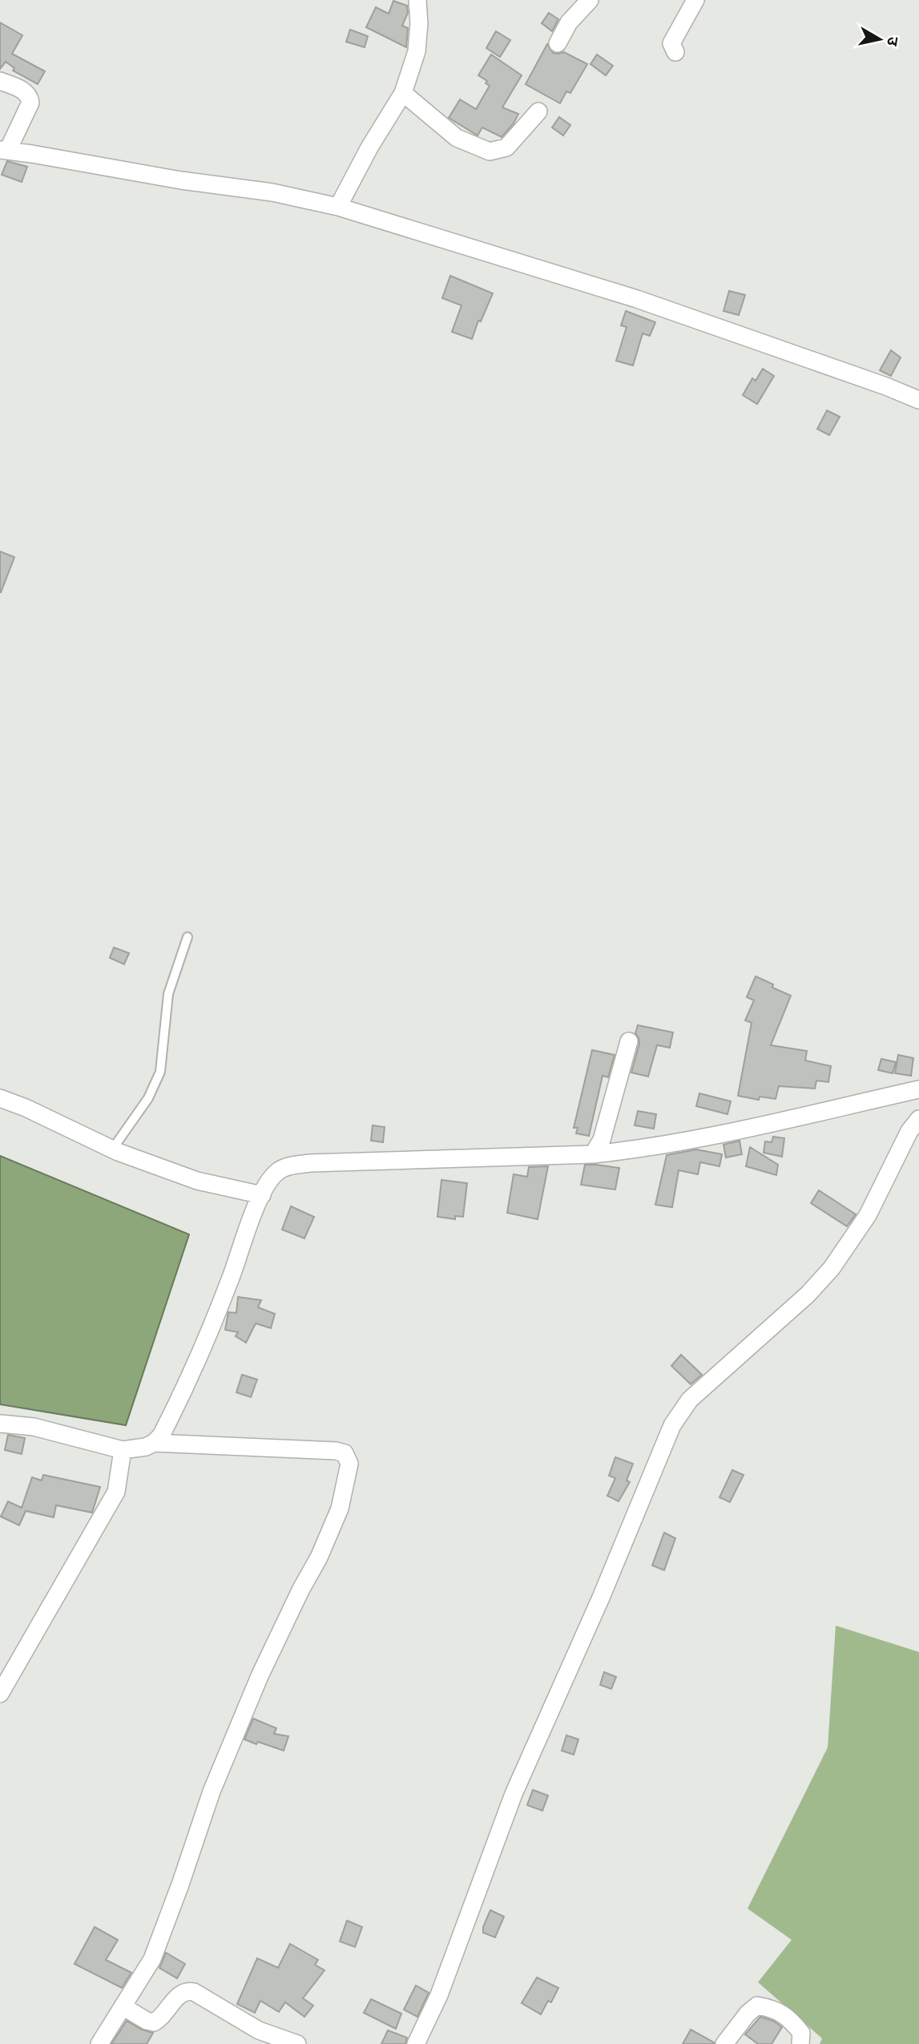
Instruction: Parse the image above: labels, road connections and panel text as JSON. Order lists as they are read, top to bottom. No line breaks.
{"north":"right"}
